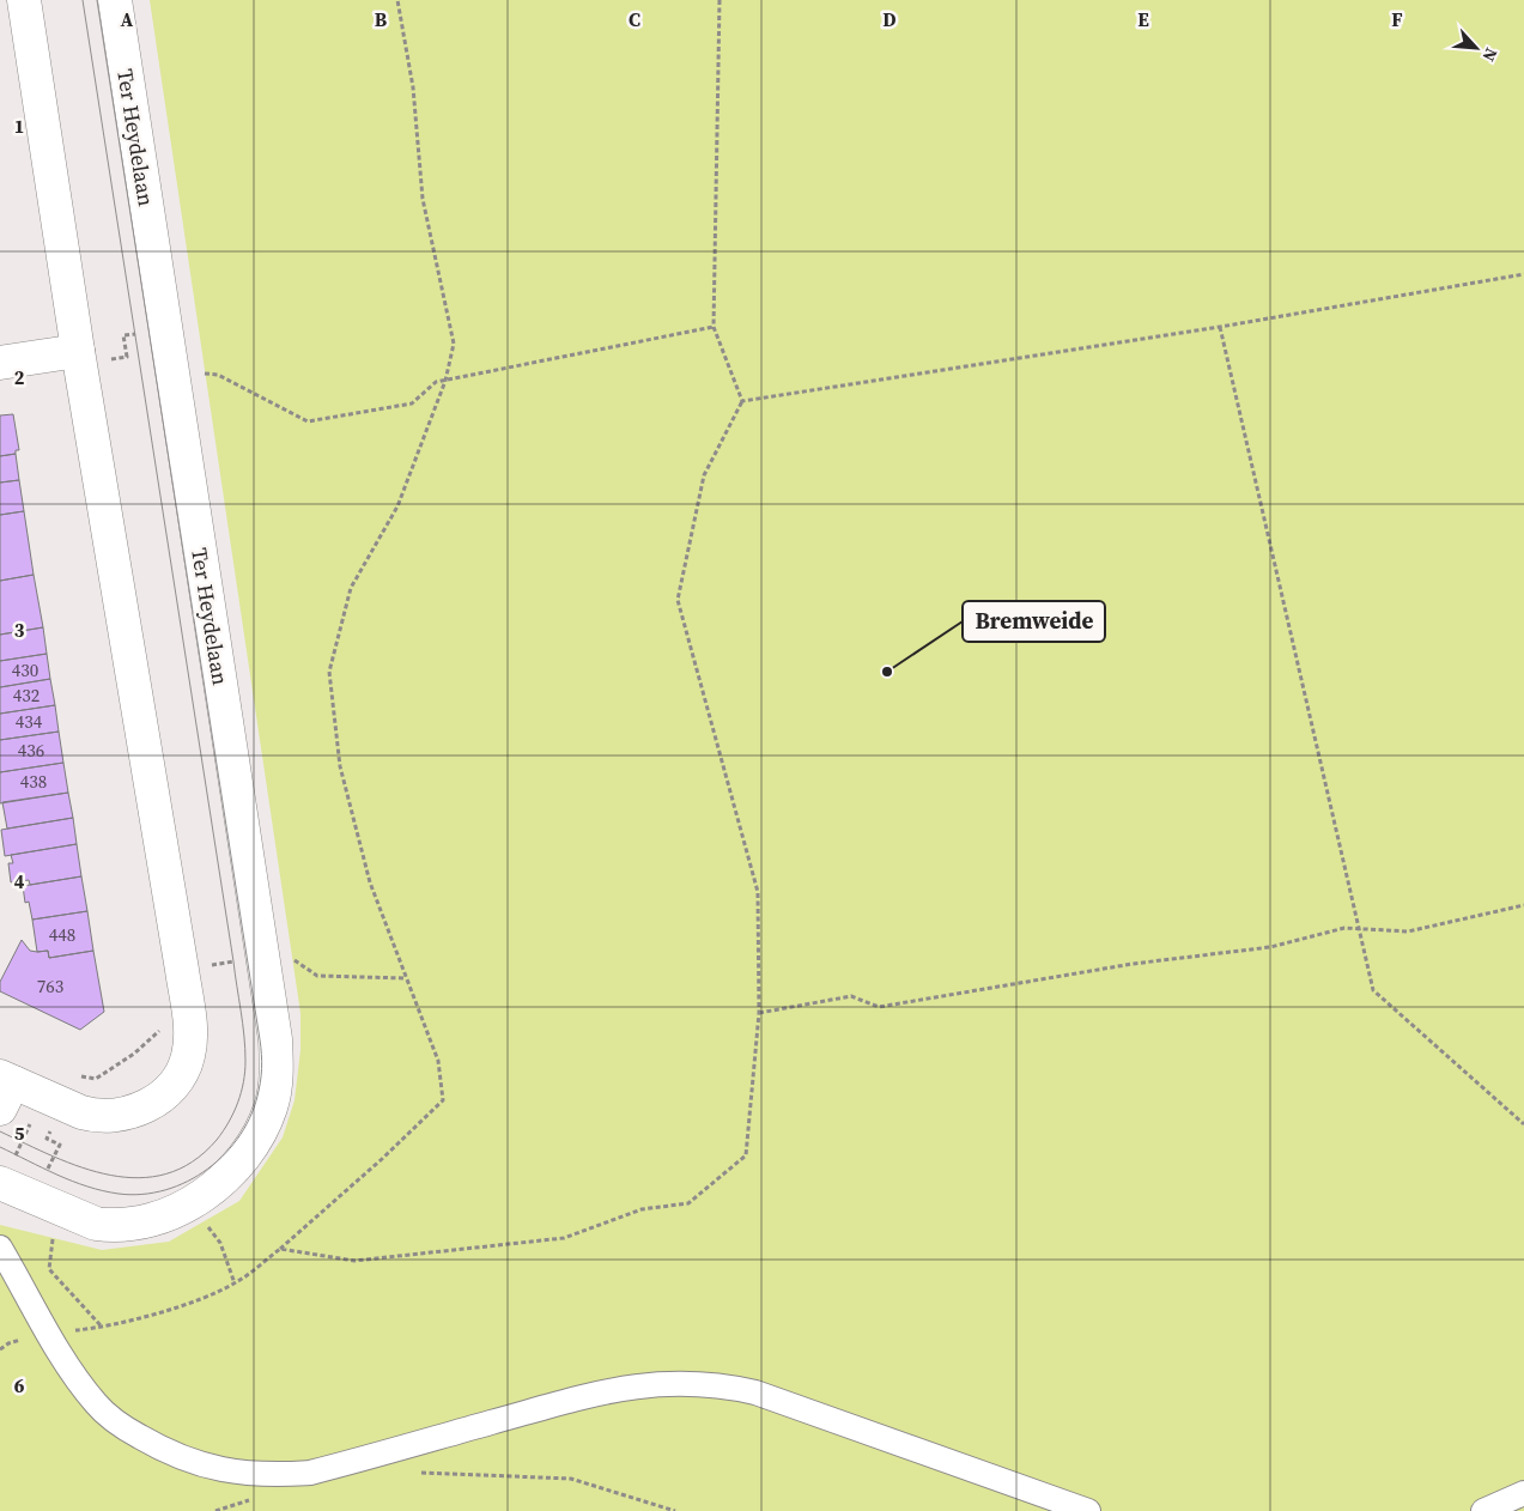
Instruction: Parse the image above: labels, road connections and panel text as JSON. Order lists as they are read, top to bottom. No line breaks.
{"streets":{"street":["Ter Heydelaan"]},"places":["Bremweide"],"house_numbers":["430","432","434","436","438","448","763"],"north":"bottom right","grid":{"columns":["A","B","C","D","E","F"],"rows":["1","2","3","4","5","6"]}}
